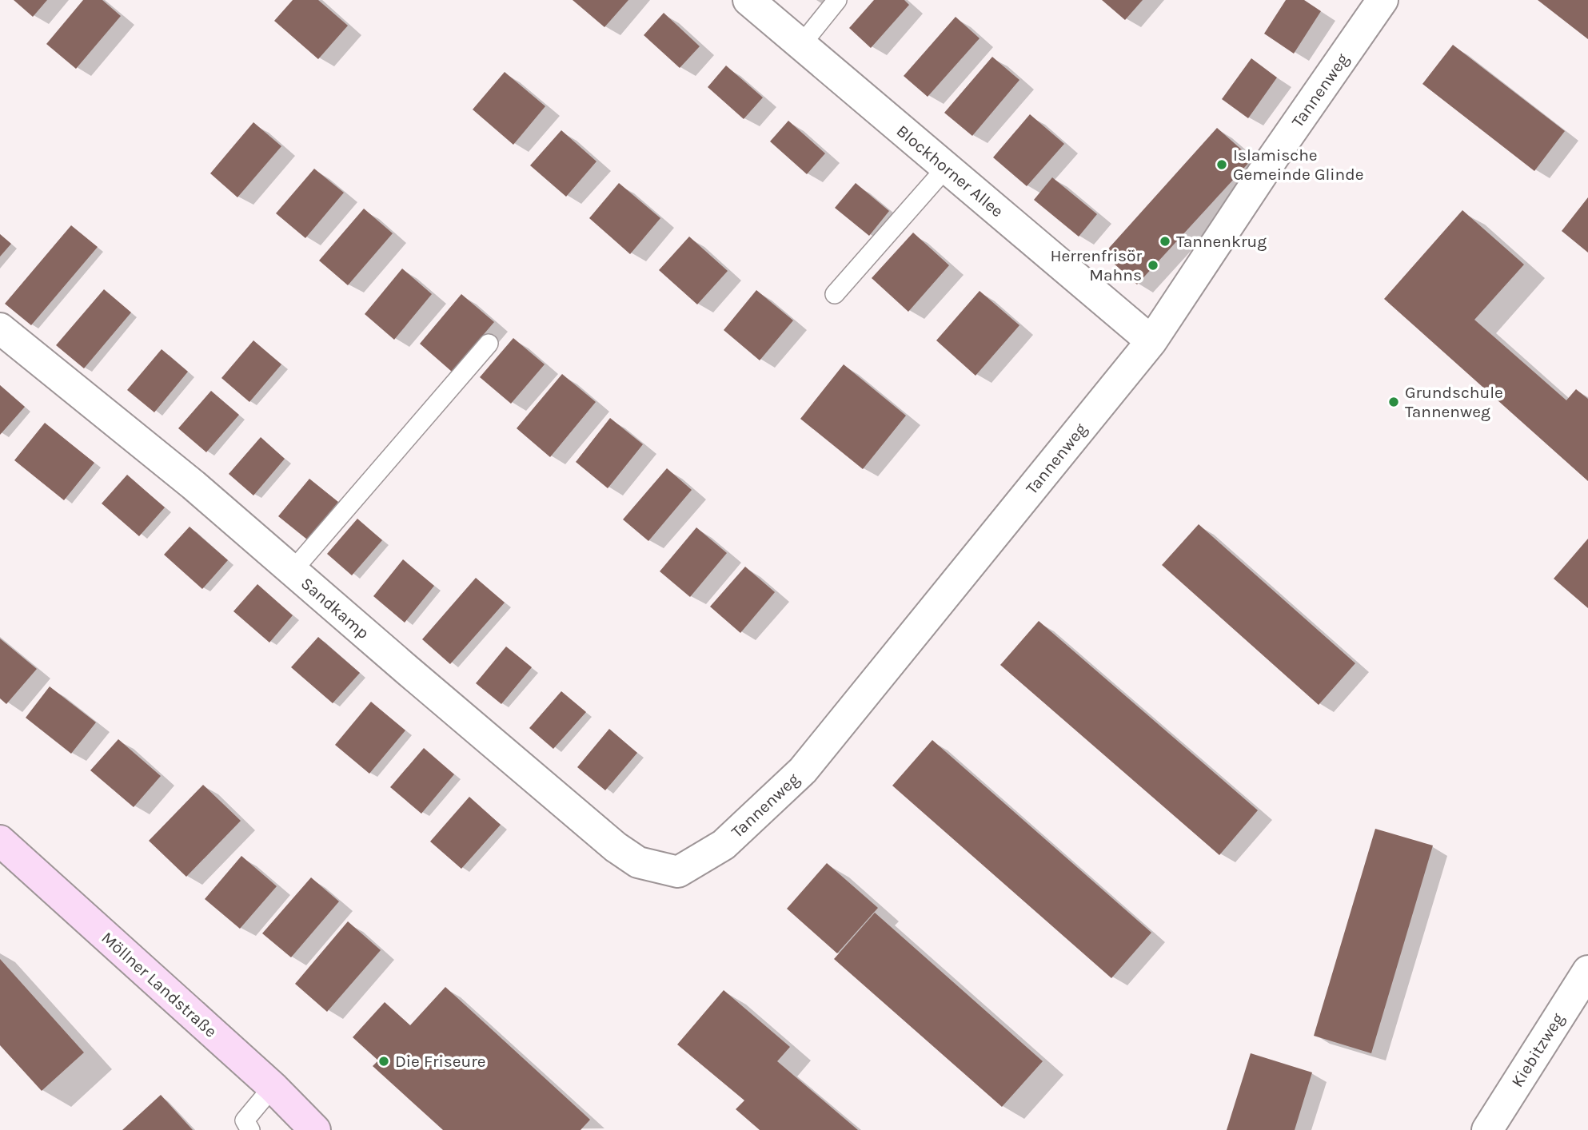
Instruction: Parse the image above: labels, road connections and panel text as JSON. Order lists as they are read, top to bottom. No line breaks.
{"streets":{"main road":["Möllner Landstraße"],"street":["Tannenweg","Blockhorner Allee","Sandkamp","Kiebitzweg"]},"crossings":[["Tannenweg","Blockhorner Allee"],["Tannenweg","Sandkamp"]],"places":["Islamische Gemeinde Glinde","Tannenkrug","Herrenfrisör Mahns","Grundschule Tannenweg","Die Friseure"]}
